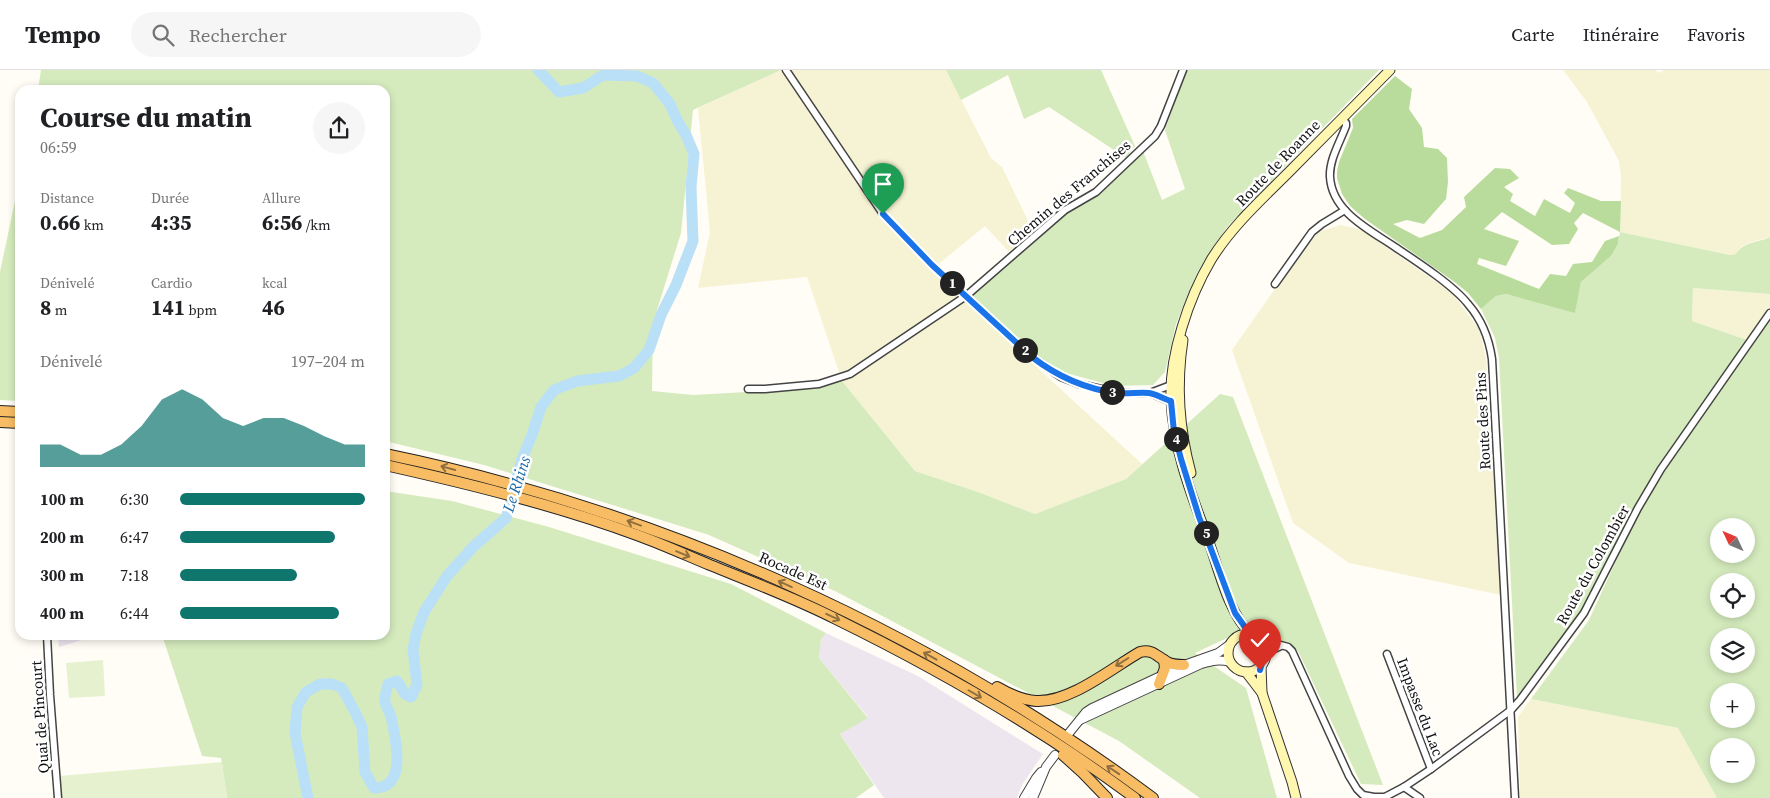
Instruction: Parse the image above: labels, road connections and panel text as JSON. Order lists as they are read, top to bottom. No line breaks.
{"streets":{"highway":["Rocade Est"],"main road":["Route de Roanne"],"street":["Chemin des Franchises","Route des Pins","Route du Colombier","Impasse du Lac","Quai de Pincourt"]},"crossings":[["Route de Roanne","Route des Pins"],["Route des Pins","Route du Colombier"],["Route du Colombier","Impasse du Lac"]],"water":["Le Rhins"],"north":"top left","page":{"header":"Tempo","search":"Rechercher","nav":["Carte","Itinéraire","Favoris"],"heading":["Course du matin","06:59"],"stats":[["Distance","0.66 km"],["Durée","4:35"],["Allure","6:56 /km"],["Dénivelé","8 m"],["Cardio","141 bpm"],["kcal","46"]],"pins":["1","2","3","4","5"],"chart":["Dénivelé","197–204 m"],"list":[{"name":"100 m","note":"6:30"},{"name":"200 m","note":"6:47"},{"name":"300 m","note":"7:18"},{"name":"400 m","note":"6:44"}],"map_buttons":["+","−"]}}
